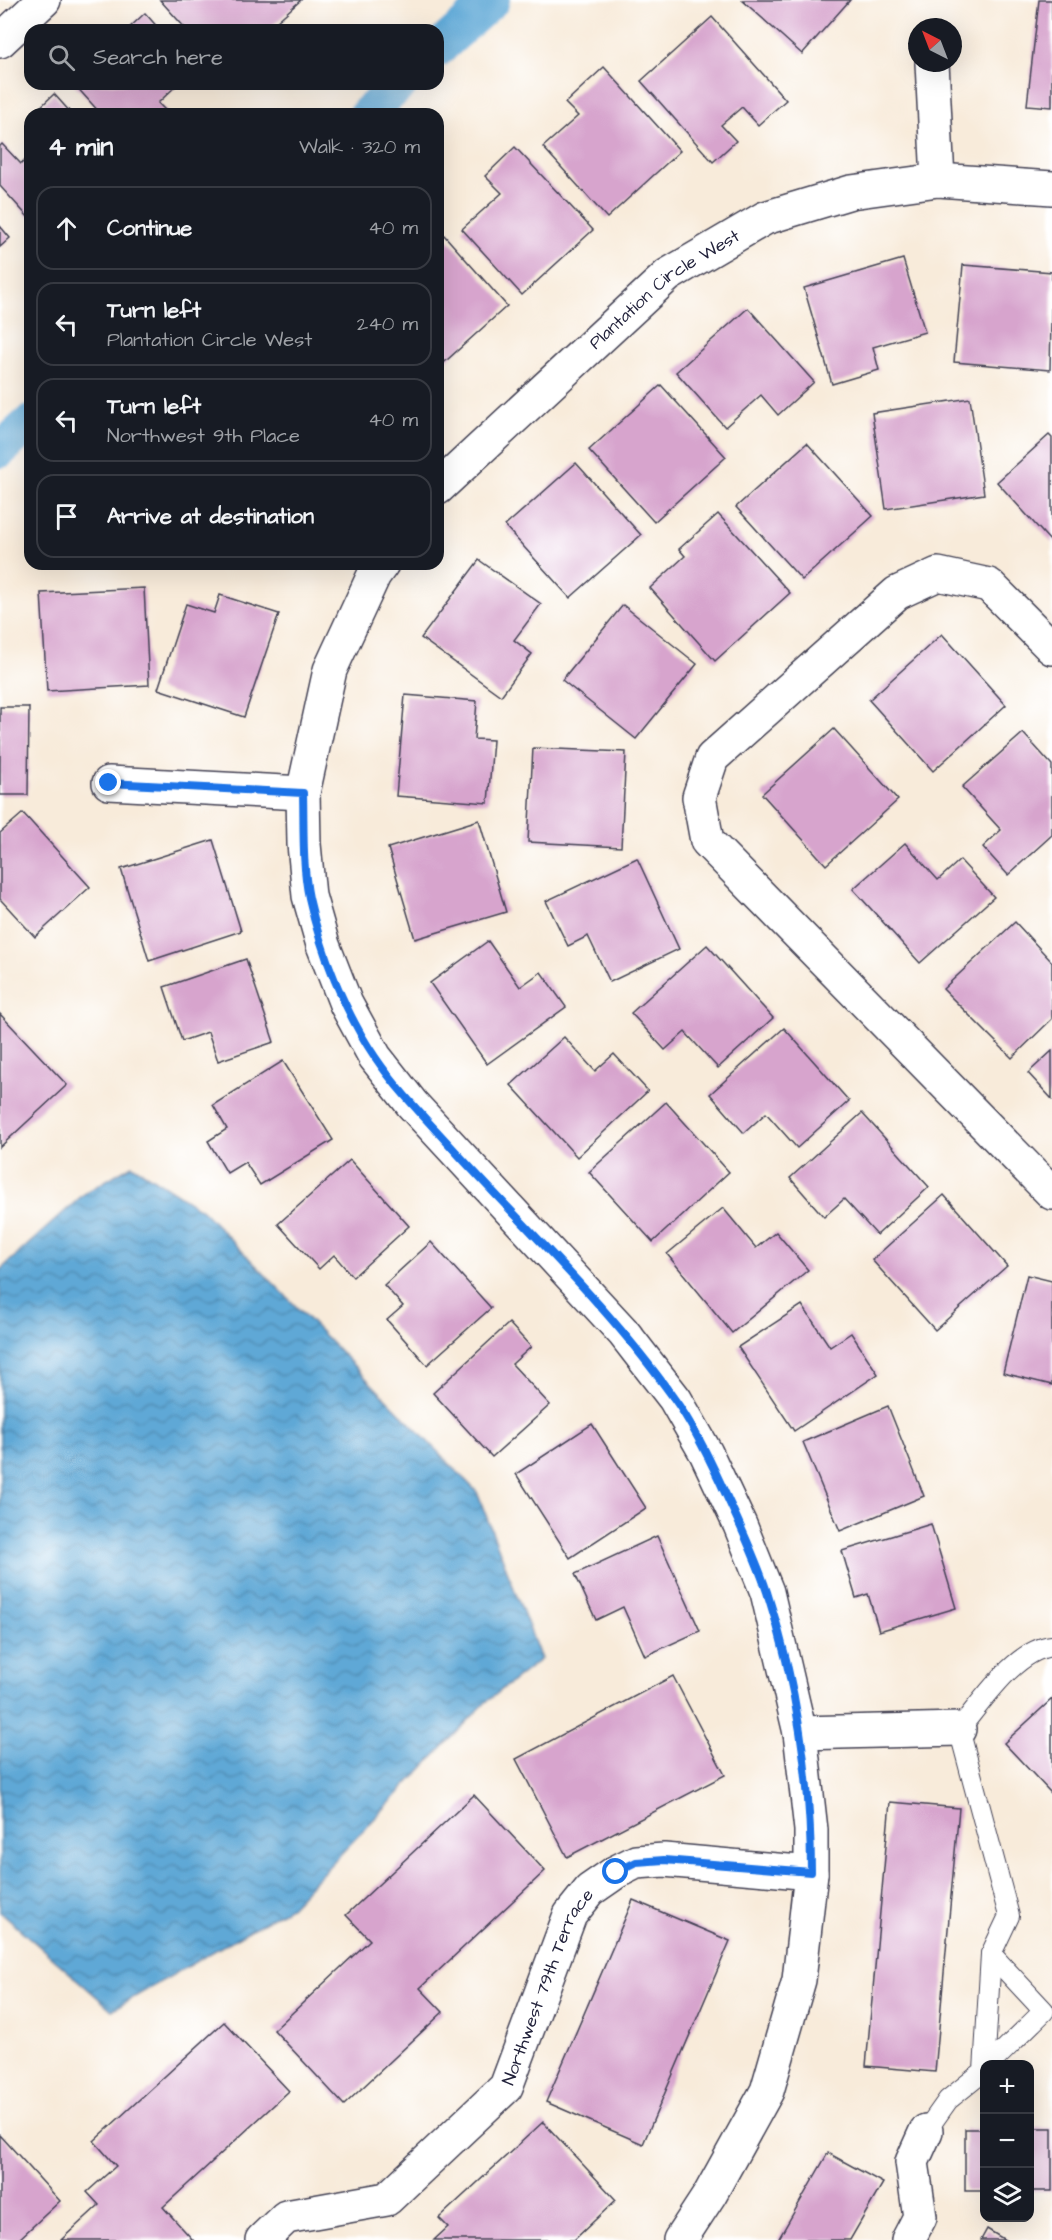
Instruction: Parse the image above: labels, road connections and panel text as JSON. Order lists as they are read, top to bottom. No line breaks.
{"streets":{"street":["Plantation Circle West","Northwest 79th Terrace"]},"north":"top left","page":{"search":"Search here","heading":["4 min","Walk · 320 m"],"list":[["Continue","40 m"],["Turn left","Plantation Circle West","240 m"],["Turn left","Northwest 9th Place","40 m"],"Arrive at destination"],"map_buttons":["+","−"]}}
